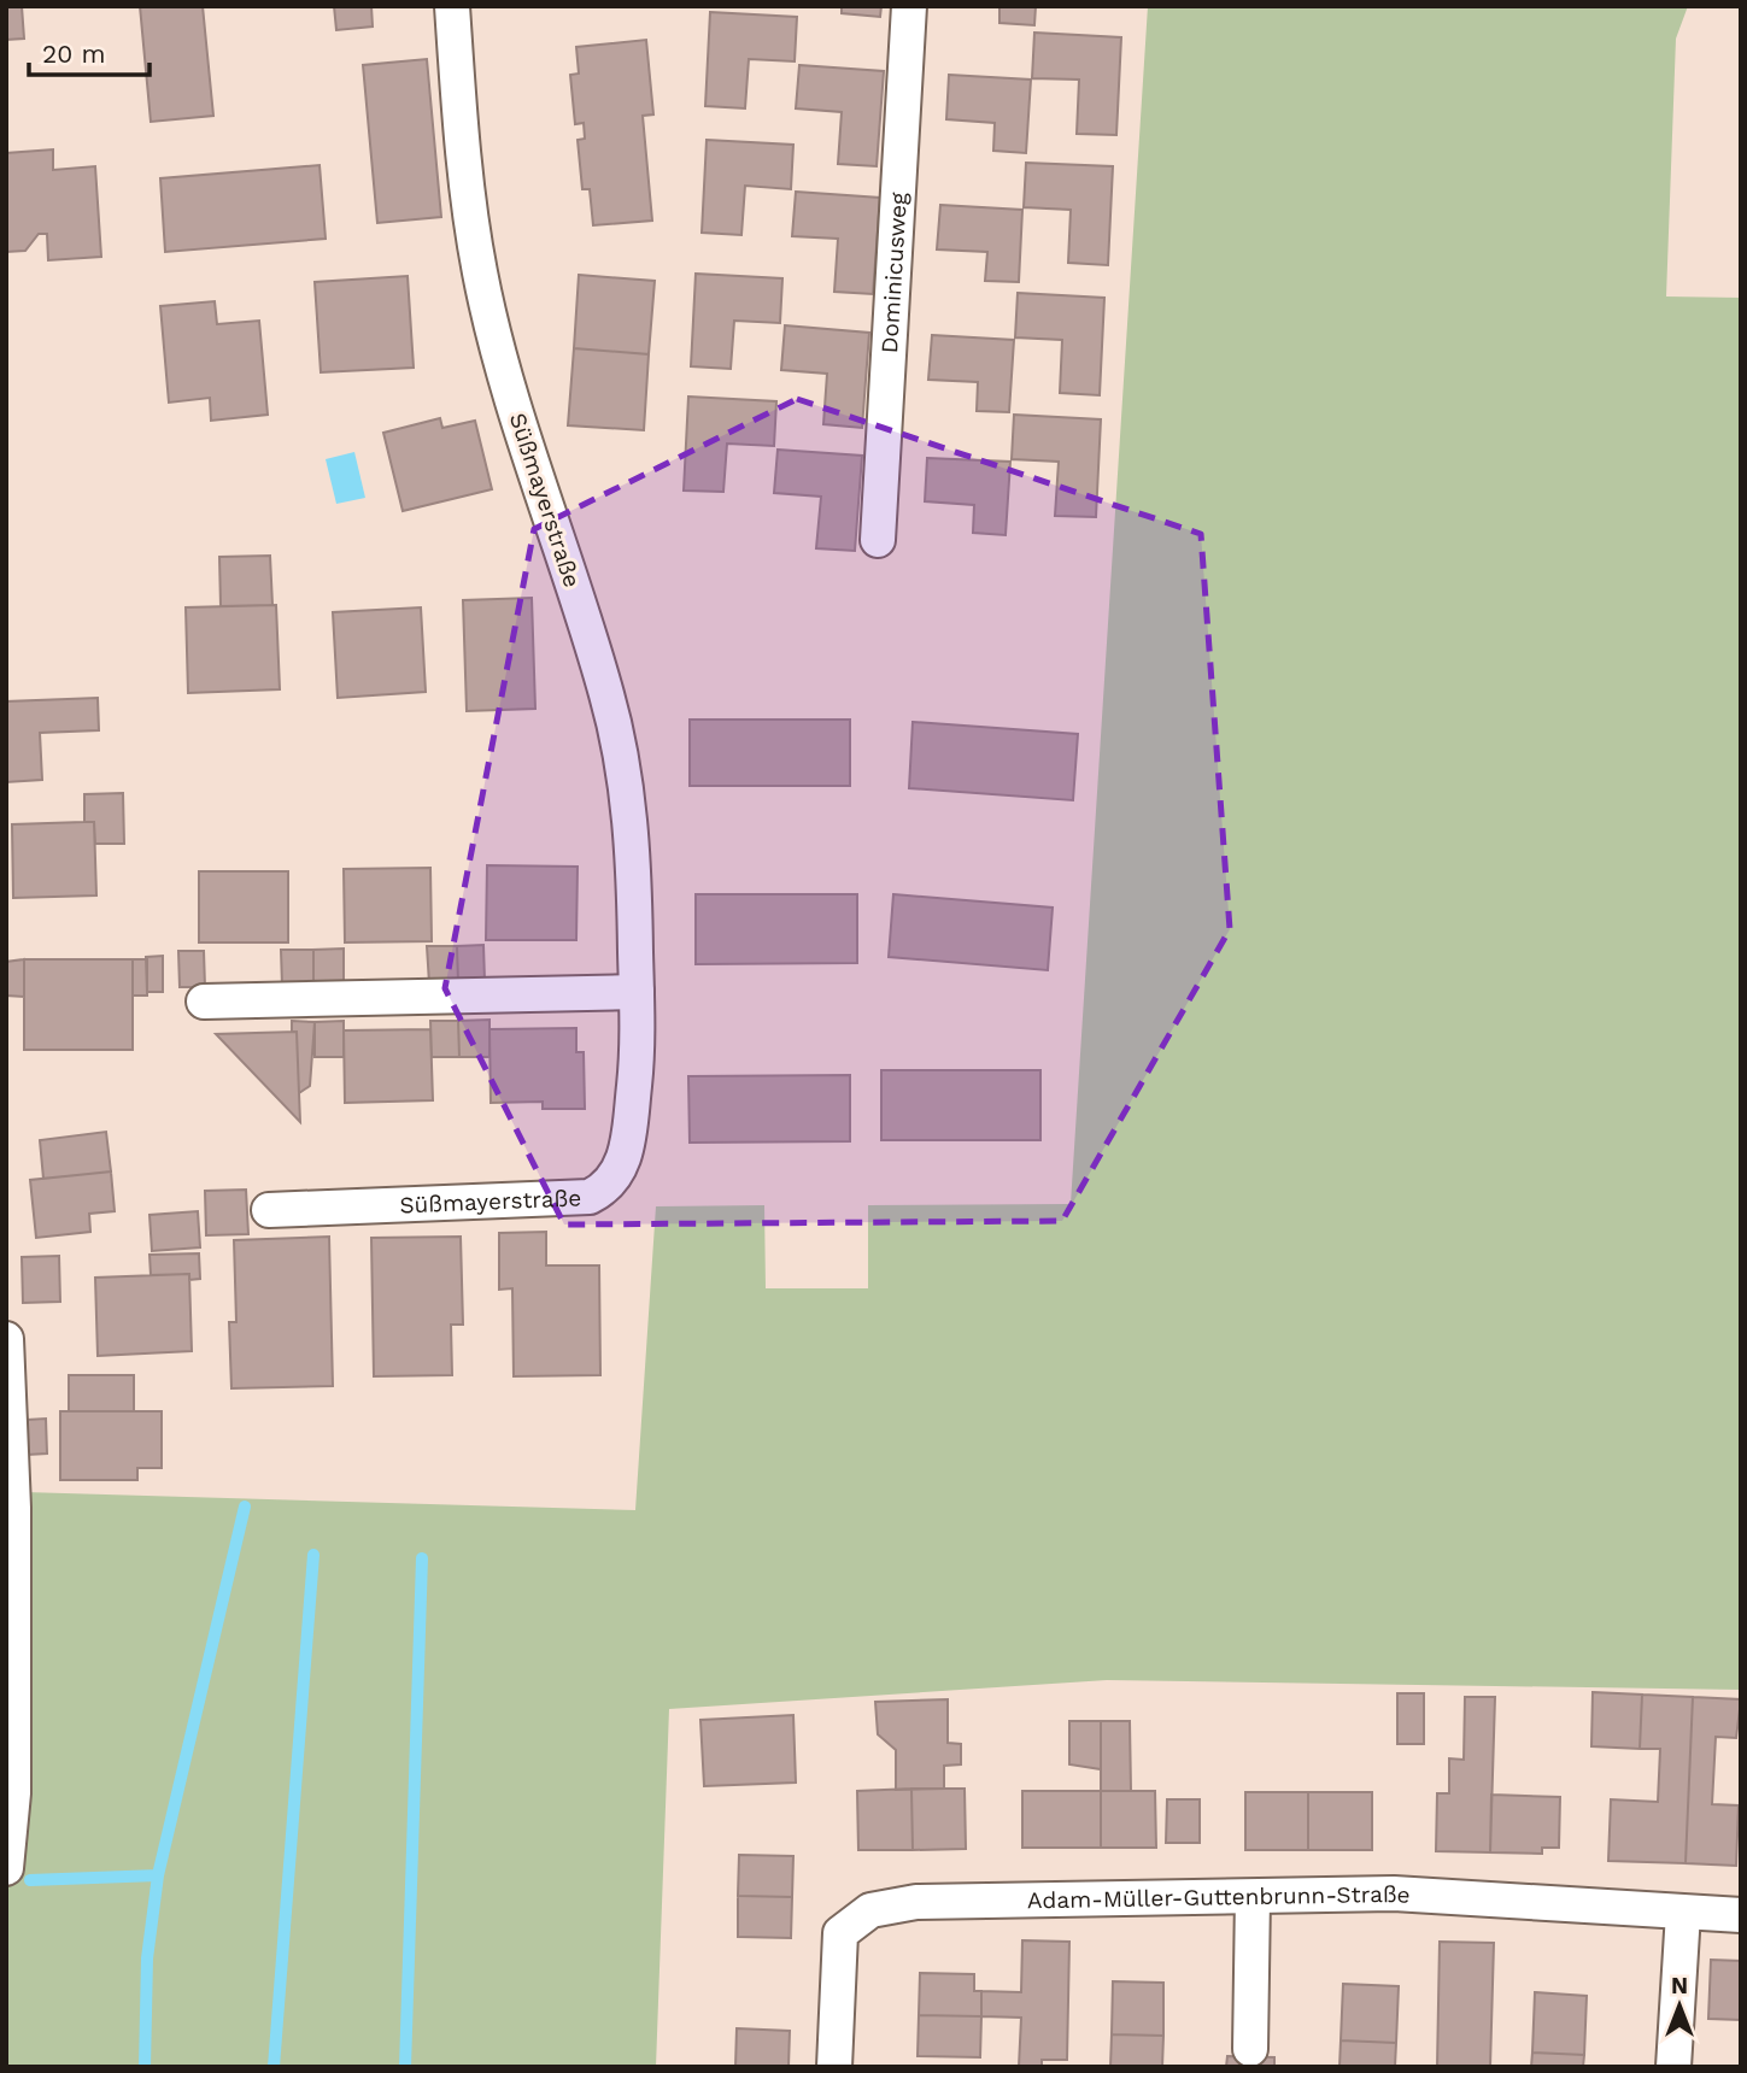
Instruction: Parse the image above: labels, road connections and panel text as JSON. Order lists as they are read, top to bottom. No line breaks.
{"streets":{"street":["Dominicusweg","Süßmayerstraße","Adam-Müller-Guttenbrunn-Straße"]},"scale_bar":"20 m","north":"top"}
